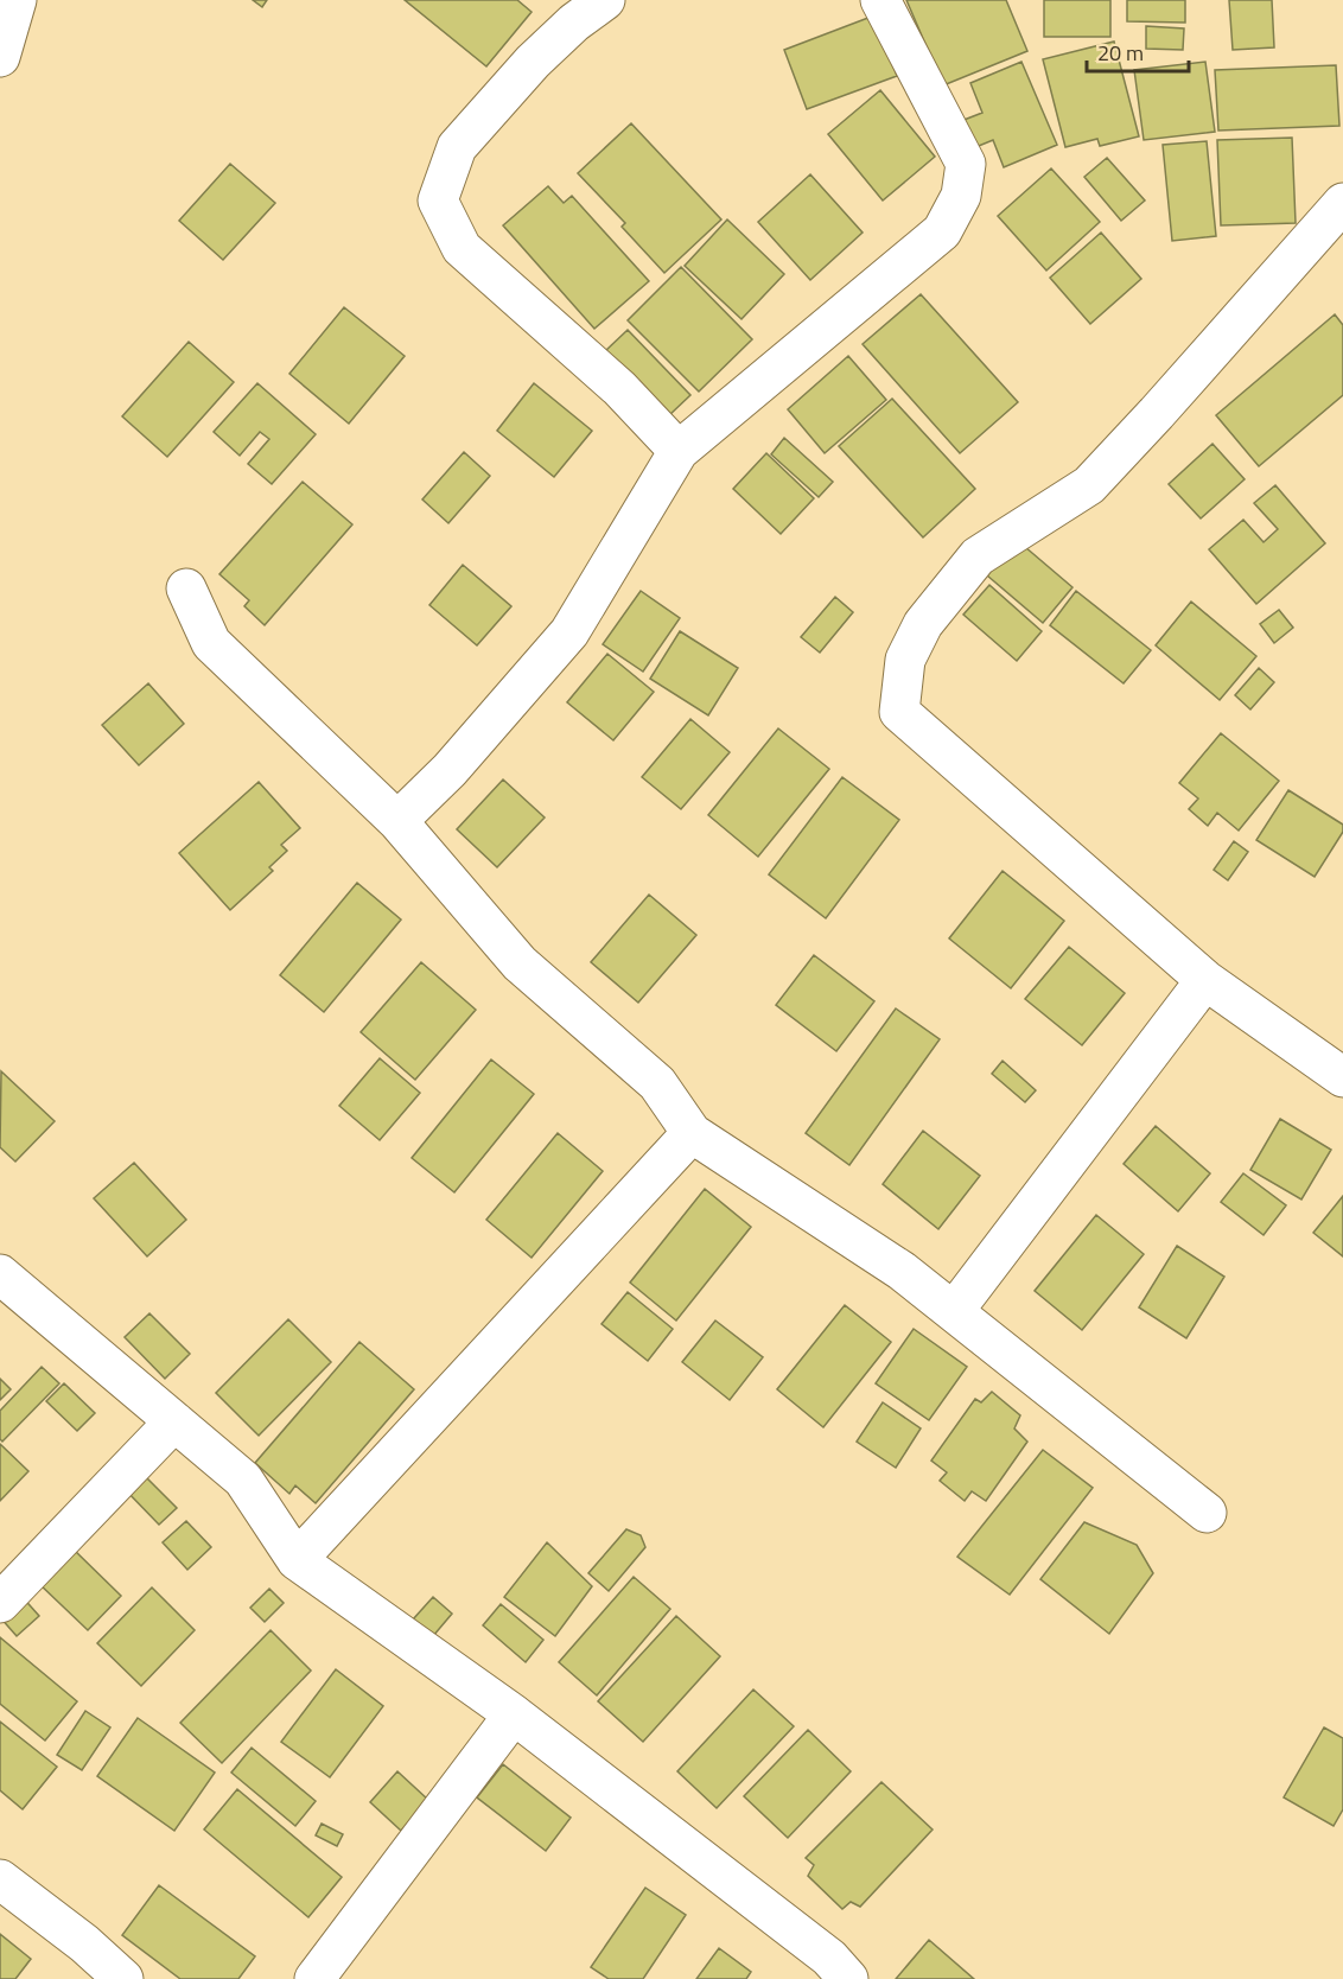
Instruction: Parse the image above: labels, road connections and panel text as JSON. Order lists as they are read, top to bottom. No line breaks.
{"scale_bar":"20 m"}
